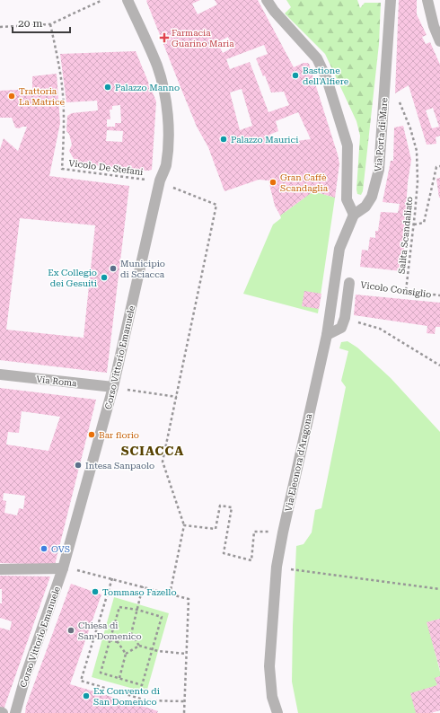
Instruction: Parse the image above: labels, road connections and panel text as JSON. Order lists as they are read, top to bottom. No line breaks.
{"streets":{"street":["Via Porta di Mare","Vicolo Consiglio","Corso Vittorio Emanuele","Via Roma","Via Eleonora d'Aragona"],"path":["Vicolo De Stefani","Salita Scandaliato"]},"crossings":[["Via Porta di Mare","Salita Scandaliato"],["Via Porta di Mare","Via Eleonora d'Aragona"],["Vicolo De Stefani","Corso Vittorio Emanuele"],["Salita Scandaliato","Vicolo Consiglio"],["Corso Vittorio Emanuele","Via Roma"]],"districts":["SCIACCA"],"places":{"health":["Farmacia Guarino Maria"],"other":["Bastione dell'Alfiere","Palazzo Manno","Trattoria La Matrice","Palazzo Maurici","Gran Caffè Scandaglia","Municipio di Sciacca","Ex Collegio dei Gesuiti","Bar florio","Intesa Sanpaolo","OVS","Tommaso Fazello","Chiesa di San Domenico","Ex Convento di San Domenico"]},"scale_bar":"20 m"}
